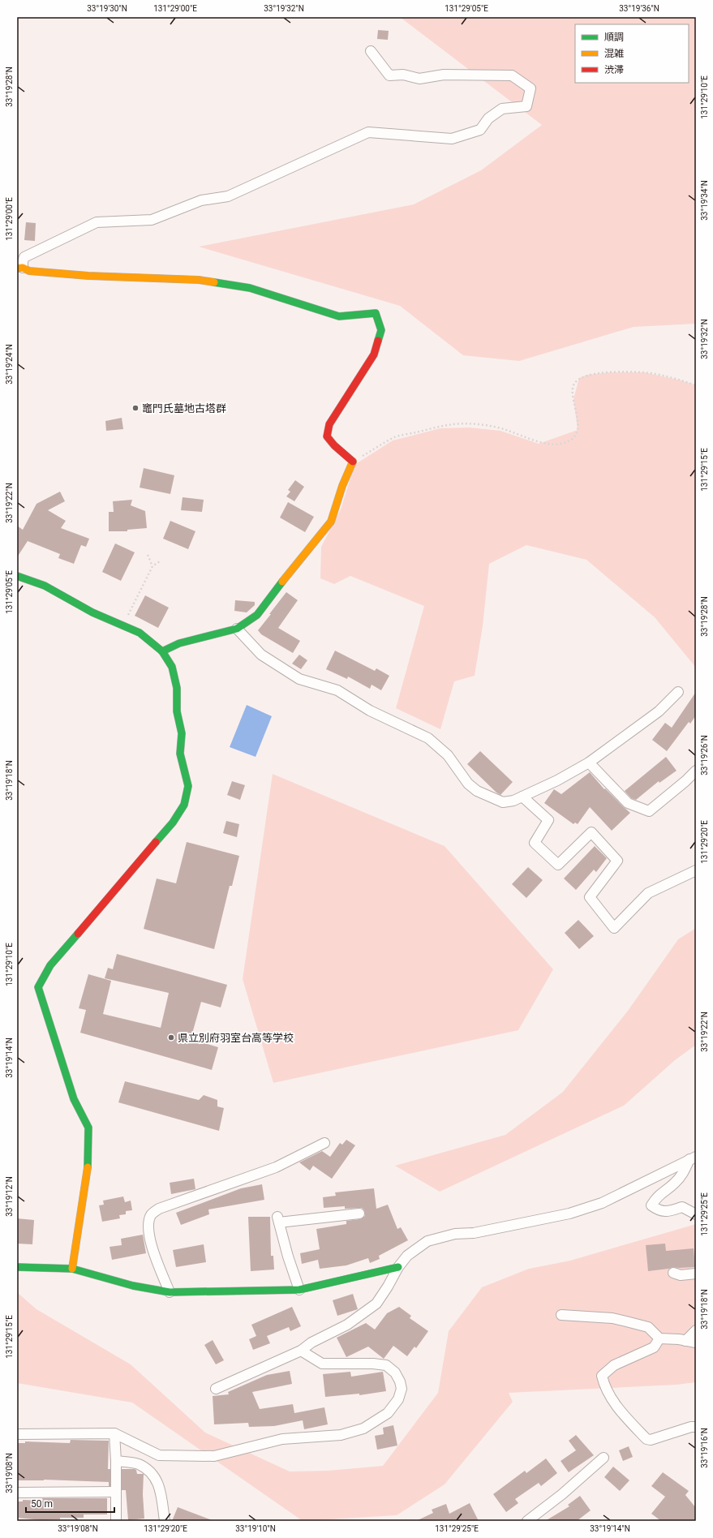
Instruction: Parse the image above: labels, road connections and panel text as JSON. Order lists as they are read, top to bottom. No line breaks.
{"places":["竈門氏墓地古塔群","県立別府羽室台高等学校"],"legend":["順調","混雑","渋滞"],"scale_bar":"50 m","coordinates":["33°19'30\"N","131°29'00\"E","33°19'32\"N","131°29'05\"E","33°19'36\"N","33°19'28\"N","131°29'10\"E","33°19'34\"N","33°19'24\"N","131°29'15\"E","33°19'22\"N","33°19'26\"N","33°19'18\"N","131°29'20\"E","33°19'14\"N","33°19'12\"N","131°29'25\"E","33°19'16\"N","33°19'08\"N","33°19'10\"N"]}
